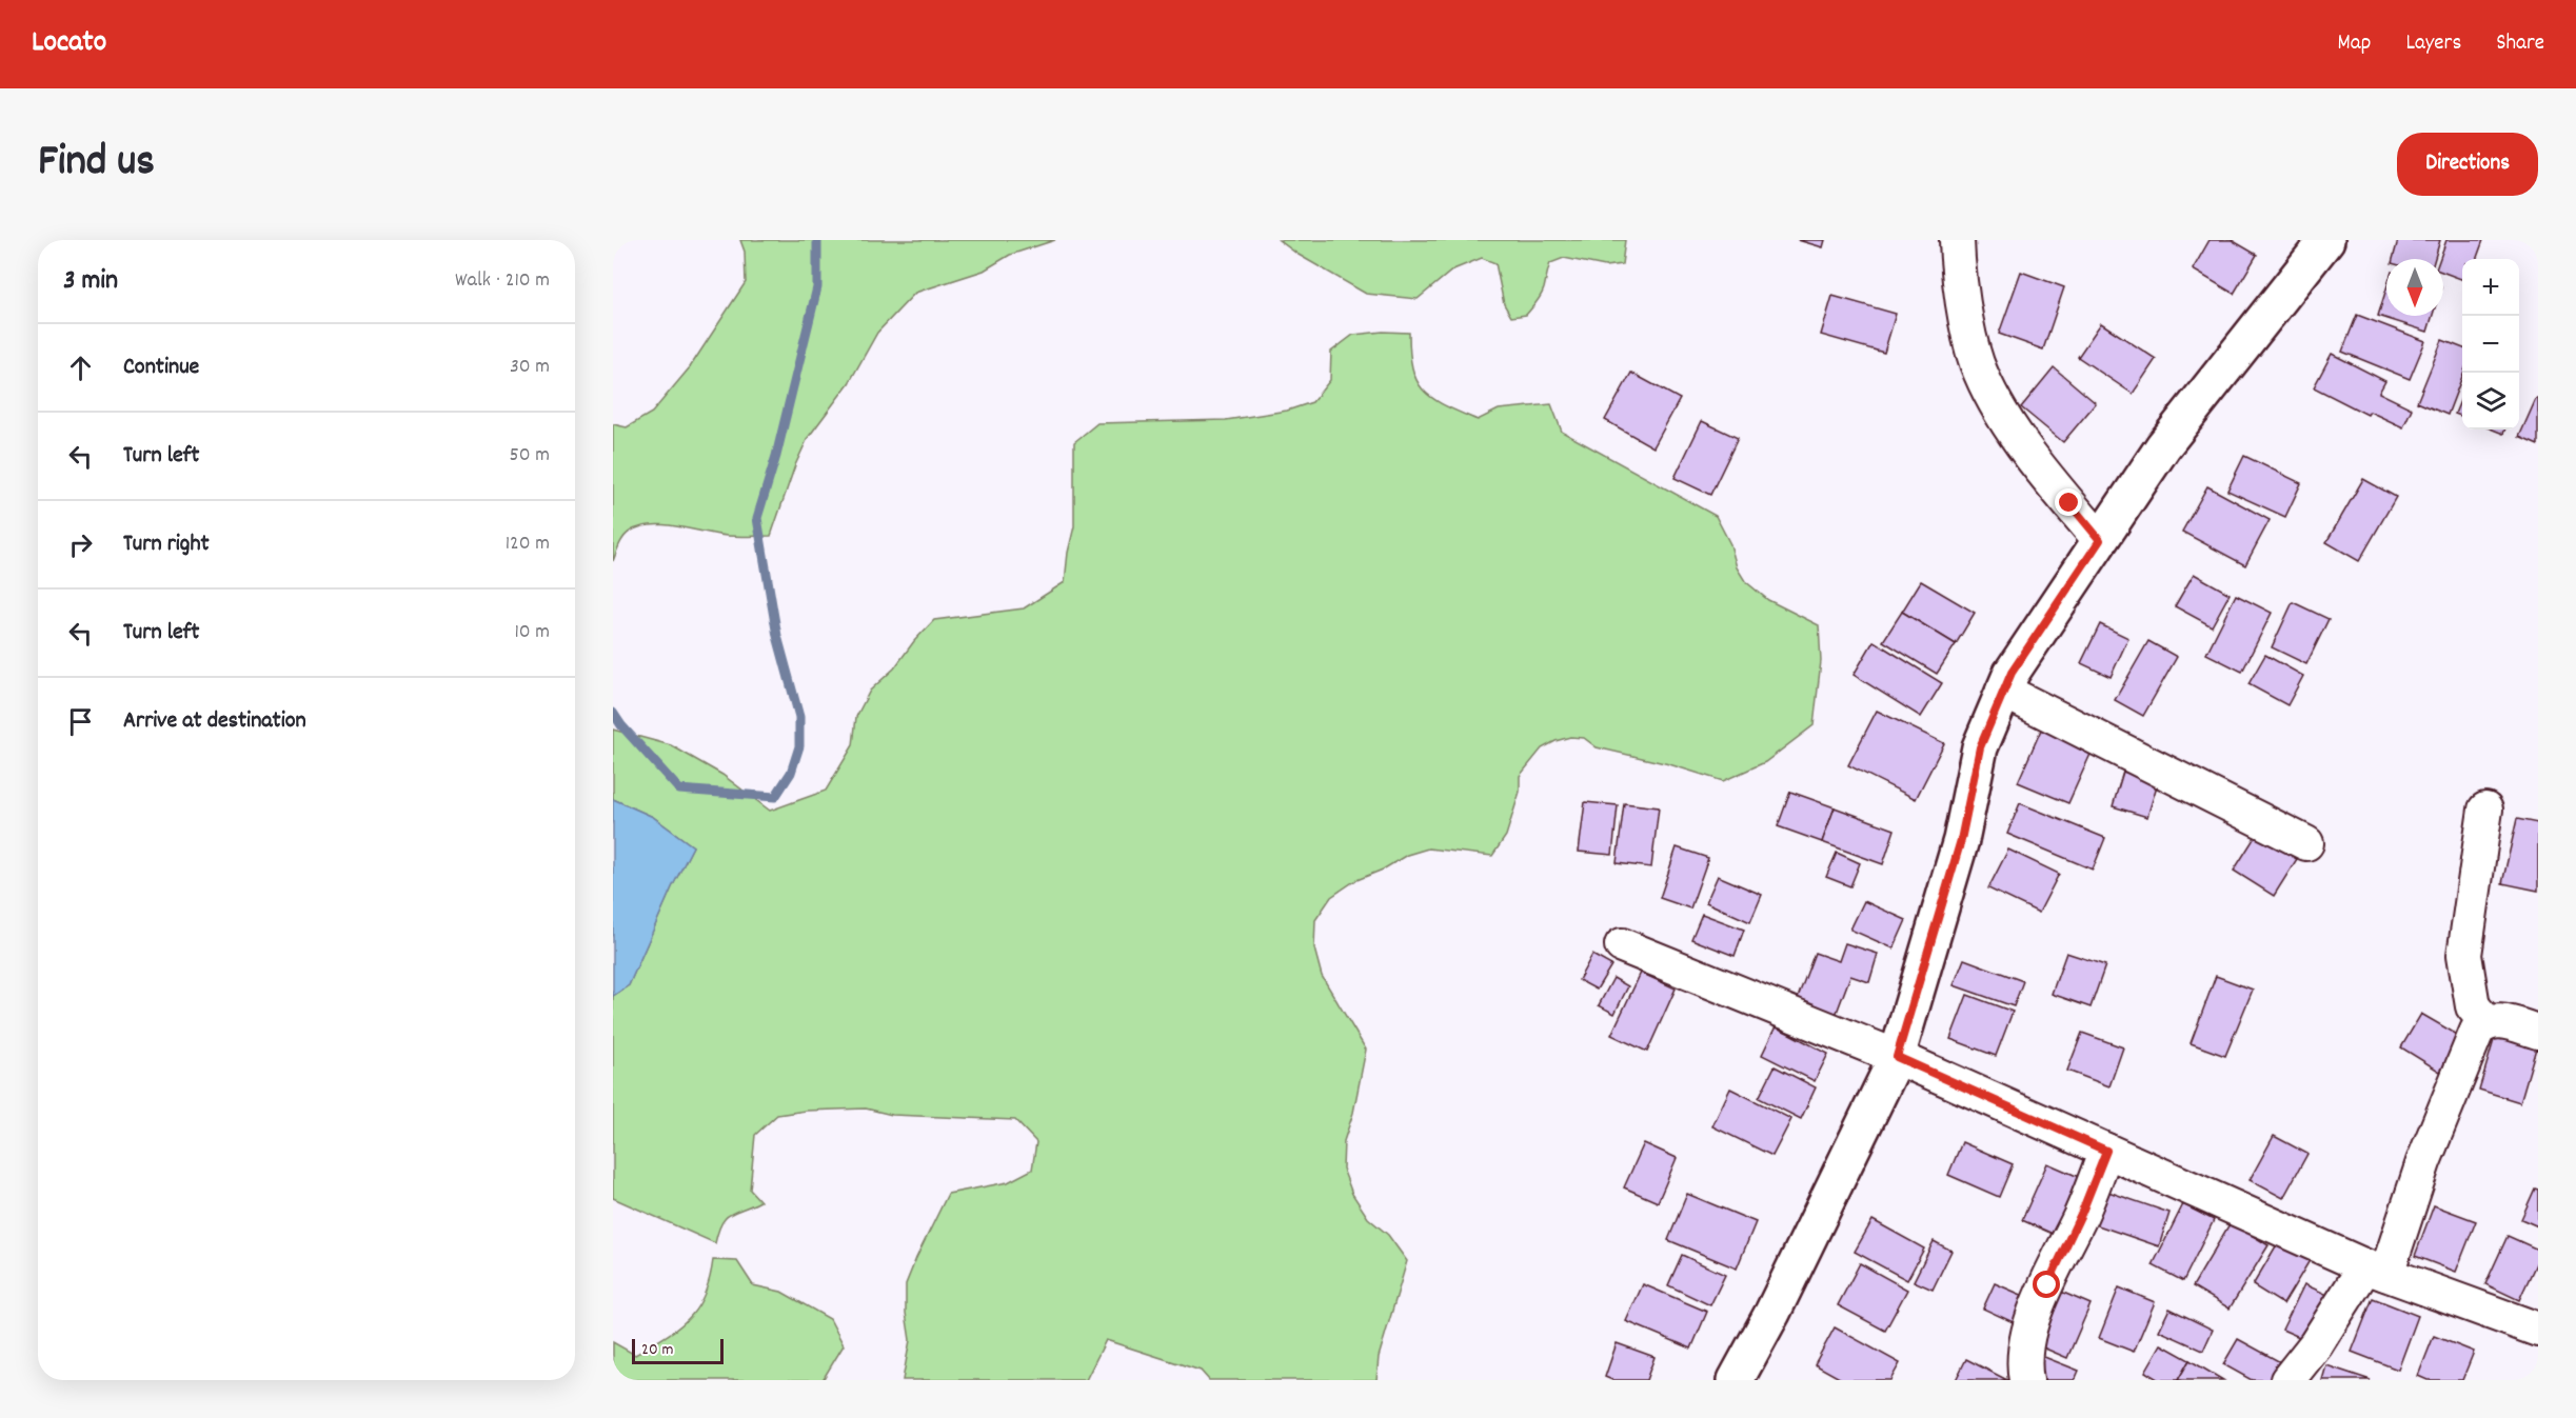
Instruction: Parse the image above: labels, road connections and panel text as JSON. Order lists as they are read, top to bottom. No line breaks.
{"scale_bar":"20 m","north":"bottom","page":{"header":"Locato","nav":["Map","Layers","Share"],"title":"Find us","buttons":"Directions","heading":["3 min","Walk · 210 m"],"map_buttons":["+","−"],"list":[["Continue","30 m"],["Turn left","50 m"],["Turn right","120 m"],["Turn left","10 m"],"Arrive at destination"],"scale":"20 m"}}
